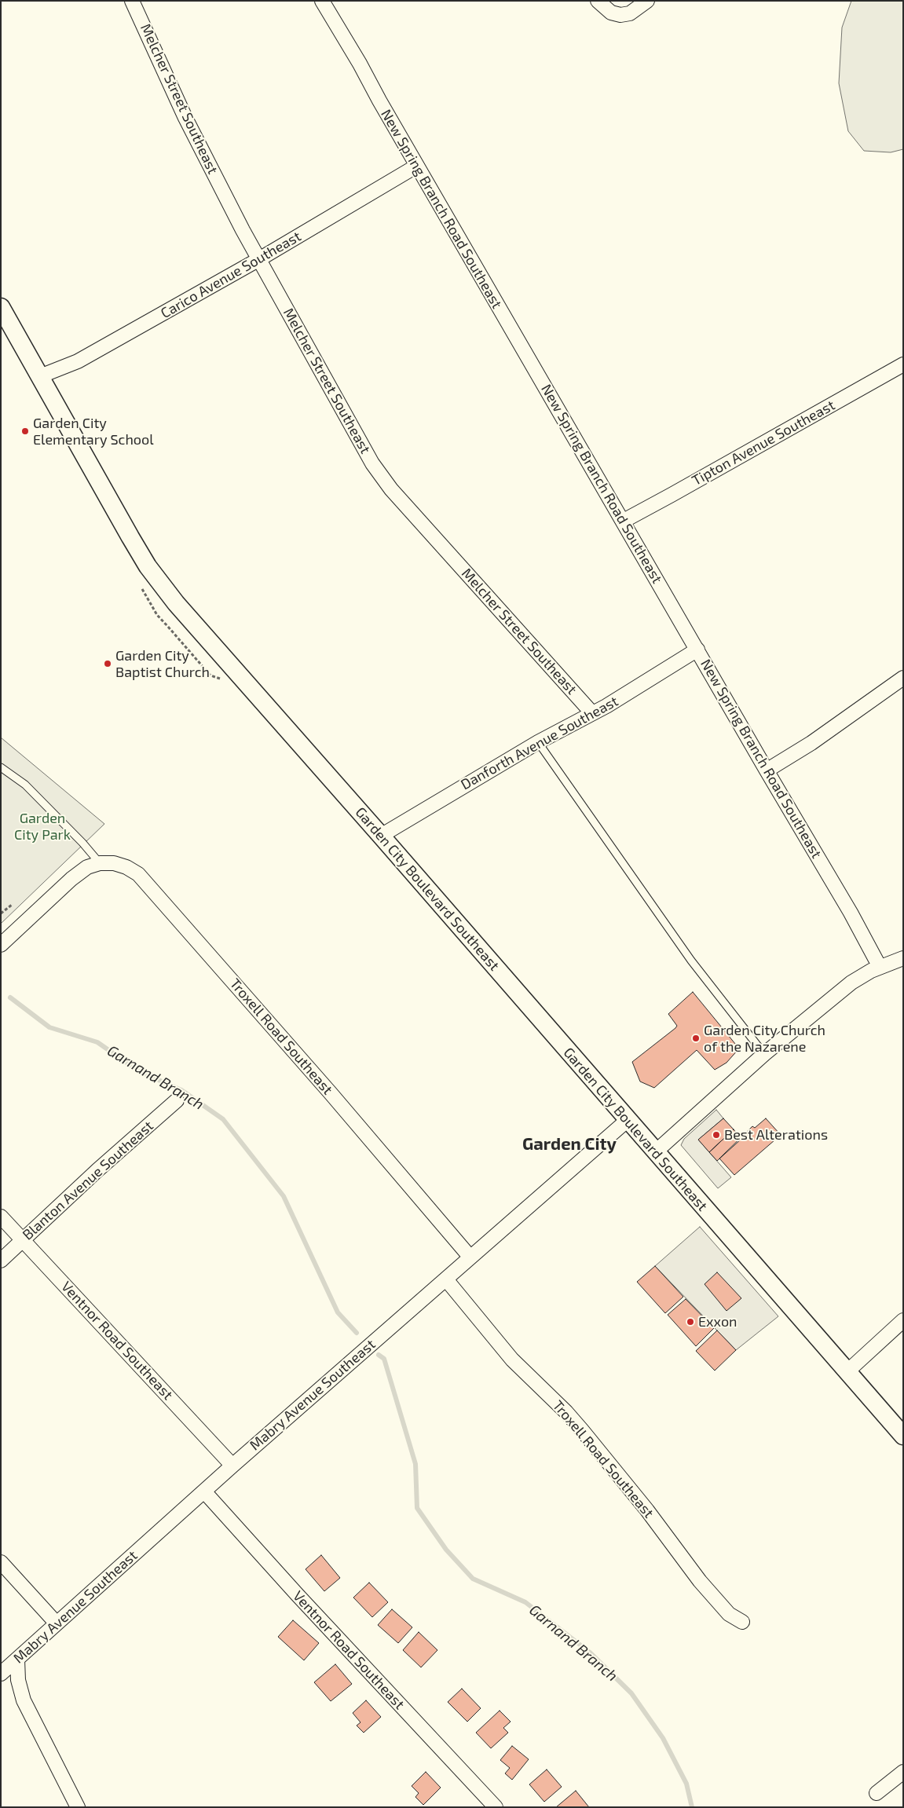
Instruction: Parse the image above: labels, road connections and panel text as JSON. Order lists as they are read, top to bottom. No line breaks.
{"streets":{"street":["Melcher Street Southeast","New Spring Branch Road Southeast","Carico Avenue Southeast","Tipton Avenue Southeast","Danforth Avenue Southeast","Garden City Boulevard Southeast","Troxell Road Southeast","Blanton Avenue Southeast","Ventnor Road Southeast","Mabry Avenue Southeast"]},"crossings":[["Melcher Street Southeast","Carico Avenue Southeast"],["Melcher Street Southeast","Danforth Avenue Southeast"],["New Spring Branch Road Southeast","Carico Avenue Southeast"],["New Spring Branch Road Southeast","Tipton Avenue Southeast"],["New Spring Branch Road Southeast","Danforth Avenue Southeast"],["Carico Avenue Southeast","Garden City Boulevard Southeast"],["Danforth Avenue Southeast","Garden City Boulevard Southeast"],["Garden City Boulevard Southeast","Mabry Avenue Southeast"],["Troxell Road Southeast","Mabry Avenue Southeast"],["Blanton Avenue Southeast","Ventnor Road Southeast"],["Ventnor Road Southeast","Mabry Avenue Southeast"]],"districts":["Garden City"],"water":["Garnand Branch"],"parks":["Garden City Park"],"places":["Garden City Elementary School","Garden City Baptist Church","Garden City Church of the Nazarene","Best Alterations","Exxon"]}
